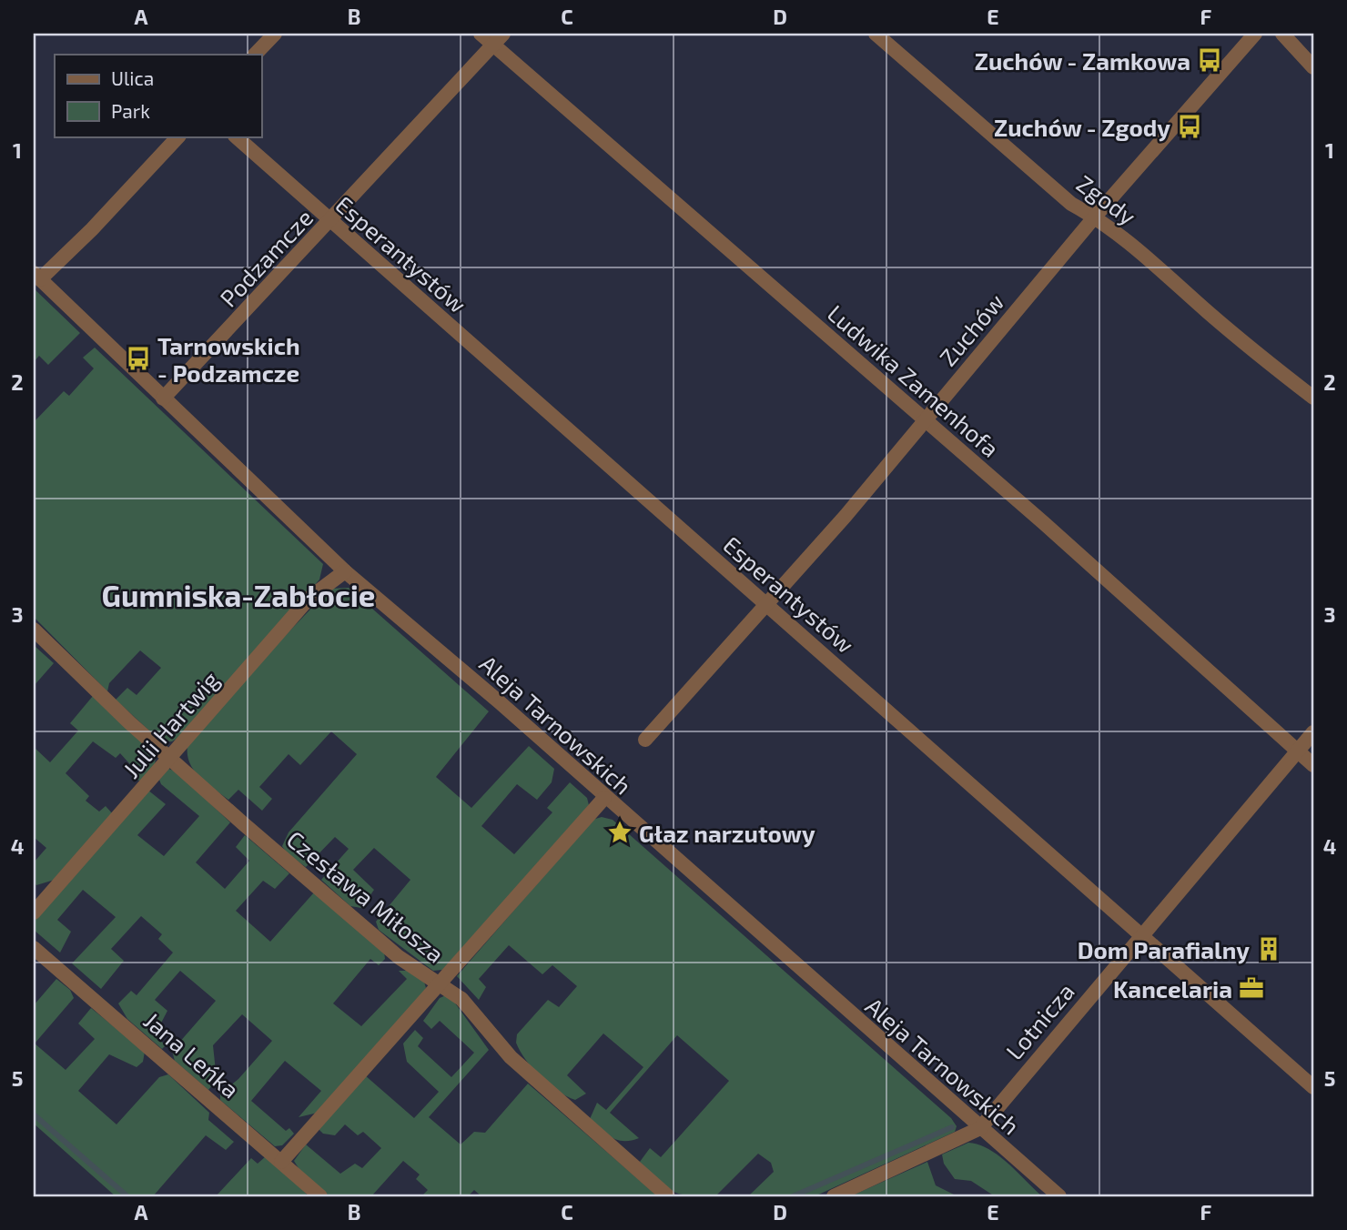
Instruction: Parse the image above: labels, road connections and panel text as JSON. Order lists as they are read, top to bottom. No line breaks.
{"streets":{"street":["Zgody","Esperantystów","Podzamcze","Zuchów","Ludwika Zamenhofa","Julii Hartwig","Aleja Tarnowskich","Czesława Miłosza","Lotnicza","Jana Leńka"]},"crossings":[["Zgody","Zuchów"],["Esperantystów","Podzamcze"],["Esperantystów","Zuchów"],["Esperantystów","Lotnicza"],["Podzamcze","Ludwika Zamenhofa"],["Podzamcze","Aleja Tarnowskich"],["Zuchów","Ludwika Zamenhofa"],["Ludwika Zamenhofa","Lotnicza"],["Julii Hartwig","Aleja Tarnowskich"],["Julii Hartwig","Czesława Miłosza"],["Aleja Tarnowskich","Lotnicza"]],"districts":["Gumniska-Zabłocie"],"places":{"bus stop":["Zuchów - Zamkowa","Zuchów - Zgody","Tarnowskich - Podzamcze"],"place":["Głaz narzutowy"],"building":["Dom Parafialny"],"office":["Kancelaria"]},"legend":["Ulica","Park"],"grid":{"columns":["A","B","C","D","E","F"],"rows":["1","2","3","4","5"]}}
